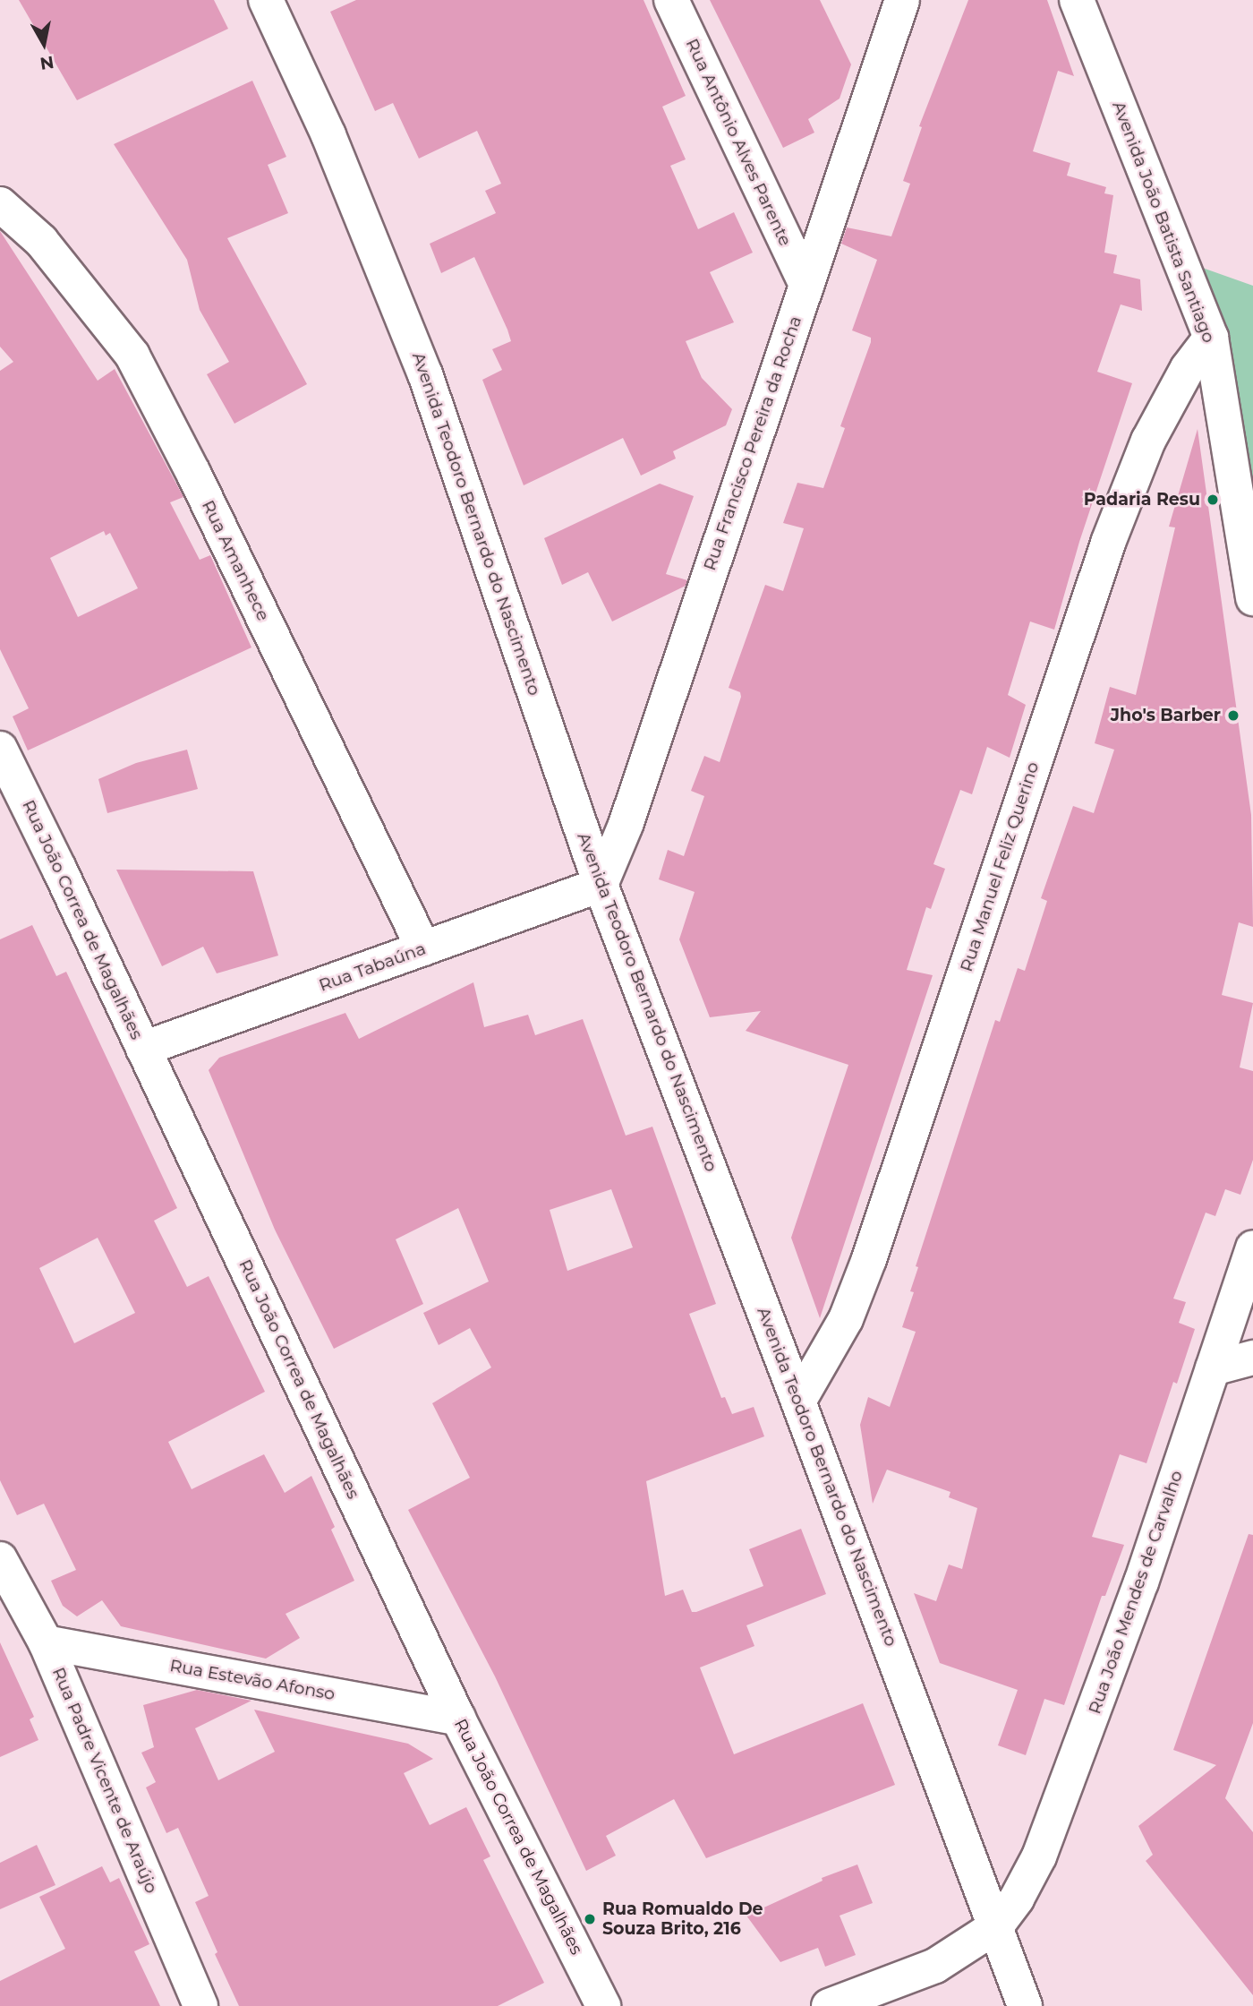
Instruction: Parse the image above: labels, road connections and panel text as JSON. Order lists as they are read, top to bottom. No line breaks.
{"streets":{"street":["Rua Antônio Alves Parente","Avenida João Batista Santiago","Rua Francisco Pereira da Rocha","Avenida Teodoro Bernardo do Nascimento","Rua Amanhece","Rua Manuel Feliz Querino","Rua João Correa de Magalhães","Rua Tabaúna","Rua João Mendes de Carvalho","Rua Estevão Afonso","Rua Padre Vicente de Araújo"]},"crossings":[["Rua Antônio Alves Parente","Rua Francisco Pereira da Rocha"],["Avenida João Batista Santiago","Rua Manuel Feliz Querino"],["Rua Francisco Pereira da Rocha","Avenida Teodoro Bernardo do Nascimento"],["Rua Francisco Pereira da Rocha","Rua Tabaúna"],["Avenida Teodoro Bernardo do Nascimento","Rua Manuel Feliz Querino"],["Avenida Teodoro Bernardo do Nascimento","Rua Tabaúna"],["Avenida Teodoro Bernardo do Nascimento","Rua João Mendes de Carvalho"],["Rua Amanhece","Rua Tabaúna"],["Rua João Correa de Magalhães","Rua Tabaúna"],["Rua João Correa de Magalhães","Rua Estevão Afonso"],["Rua Estevão Afonso","Rua Padre Vicente de Araújo"]],"places":["Padaria Resu","Jho's Barber","Rua Romualdo De Souza Brito, 216"],"north":"bottom"}
